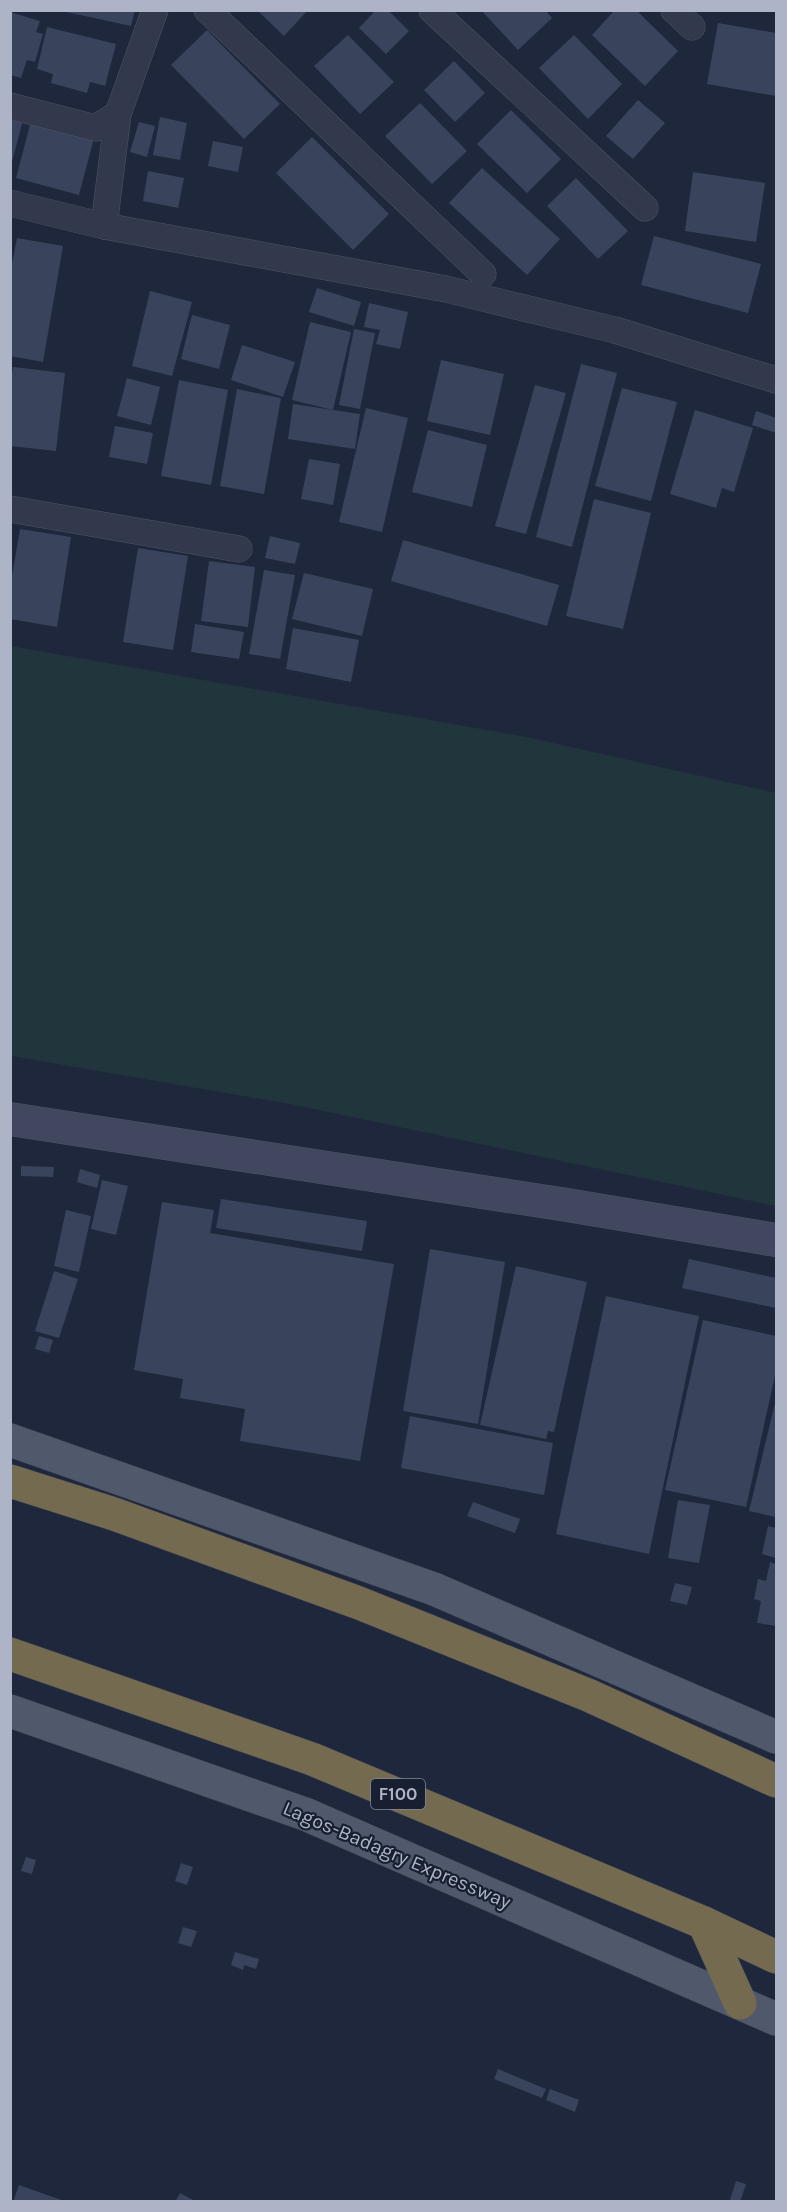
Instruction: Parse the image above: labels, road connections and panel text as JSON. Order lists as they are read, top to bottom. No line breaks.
{"streets":{"highway":["F100"],"main road":["Lagos-Badagry Expressway"]}}
